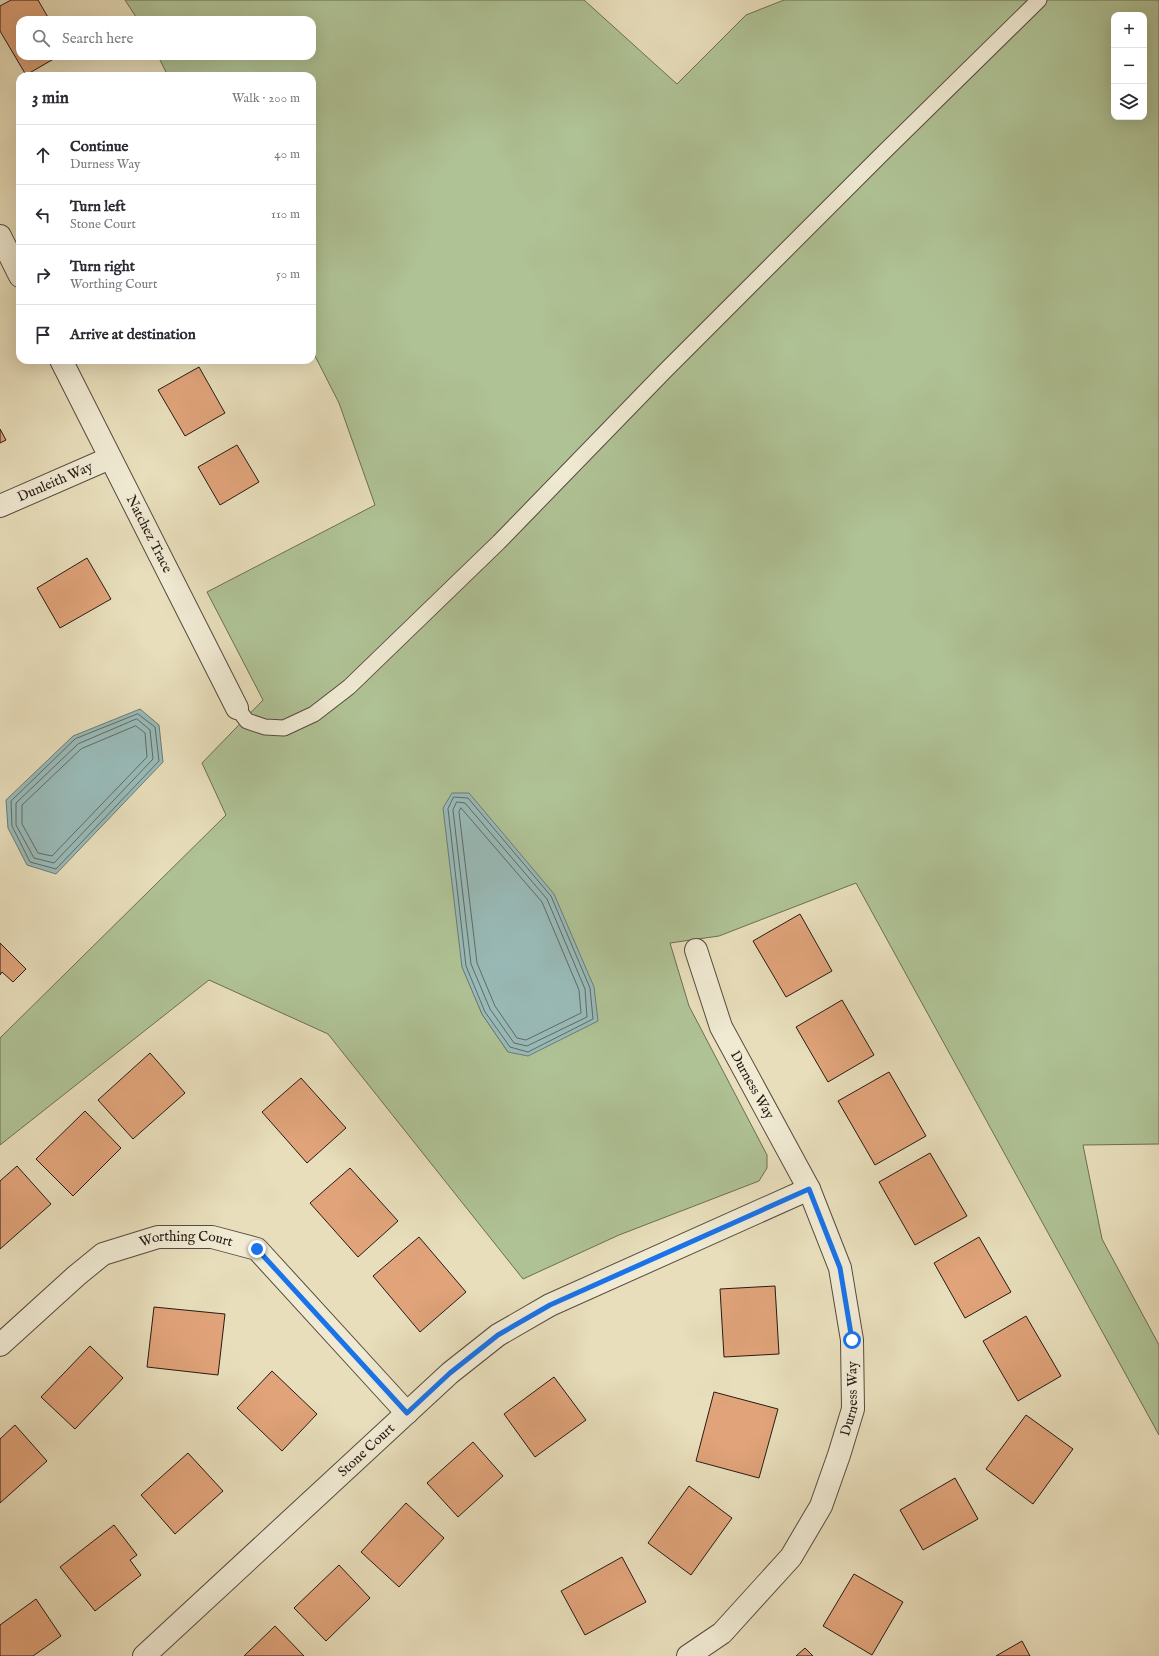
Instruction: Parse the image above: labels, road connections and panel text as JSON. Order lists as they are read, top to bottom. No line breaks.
{"streets":{"street":["Dunleith Way","Natchez Trace","Durness Way","Worthing Court","Stone Court"]},"crossings":[["Dunleith Way","Natchez Trace"],["Durness Way","Stone Court"],["Worthing Court","Stone Court"]],"page":{"map_buttons":["+","−"],"search":"Search here","heading":["3 min","Walk · 200 m"],"list":[["Continue","Durness Way","40 m"],["Turn left","Stone Court","110 m"],["Turn right","Worthing Court","50 m"],"Arrive at destination"]}}
